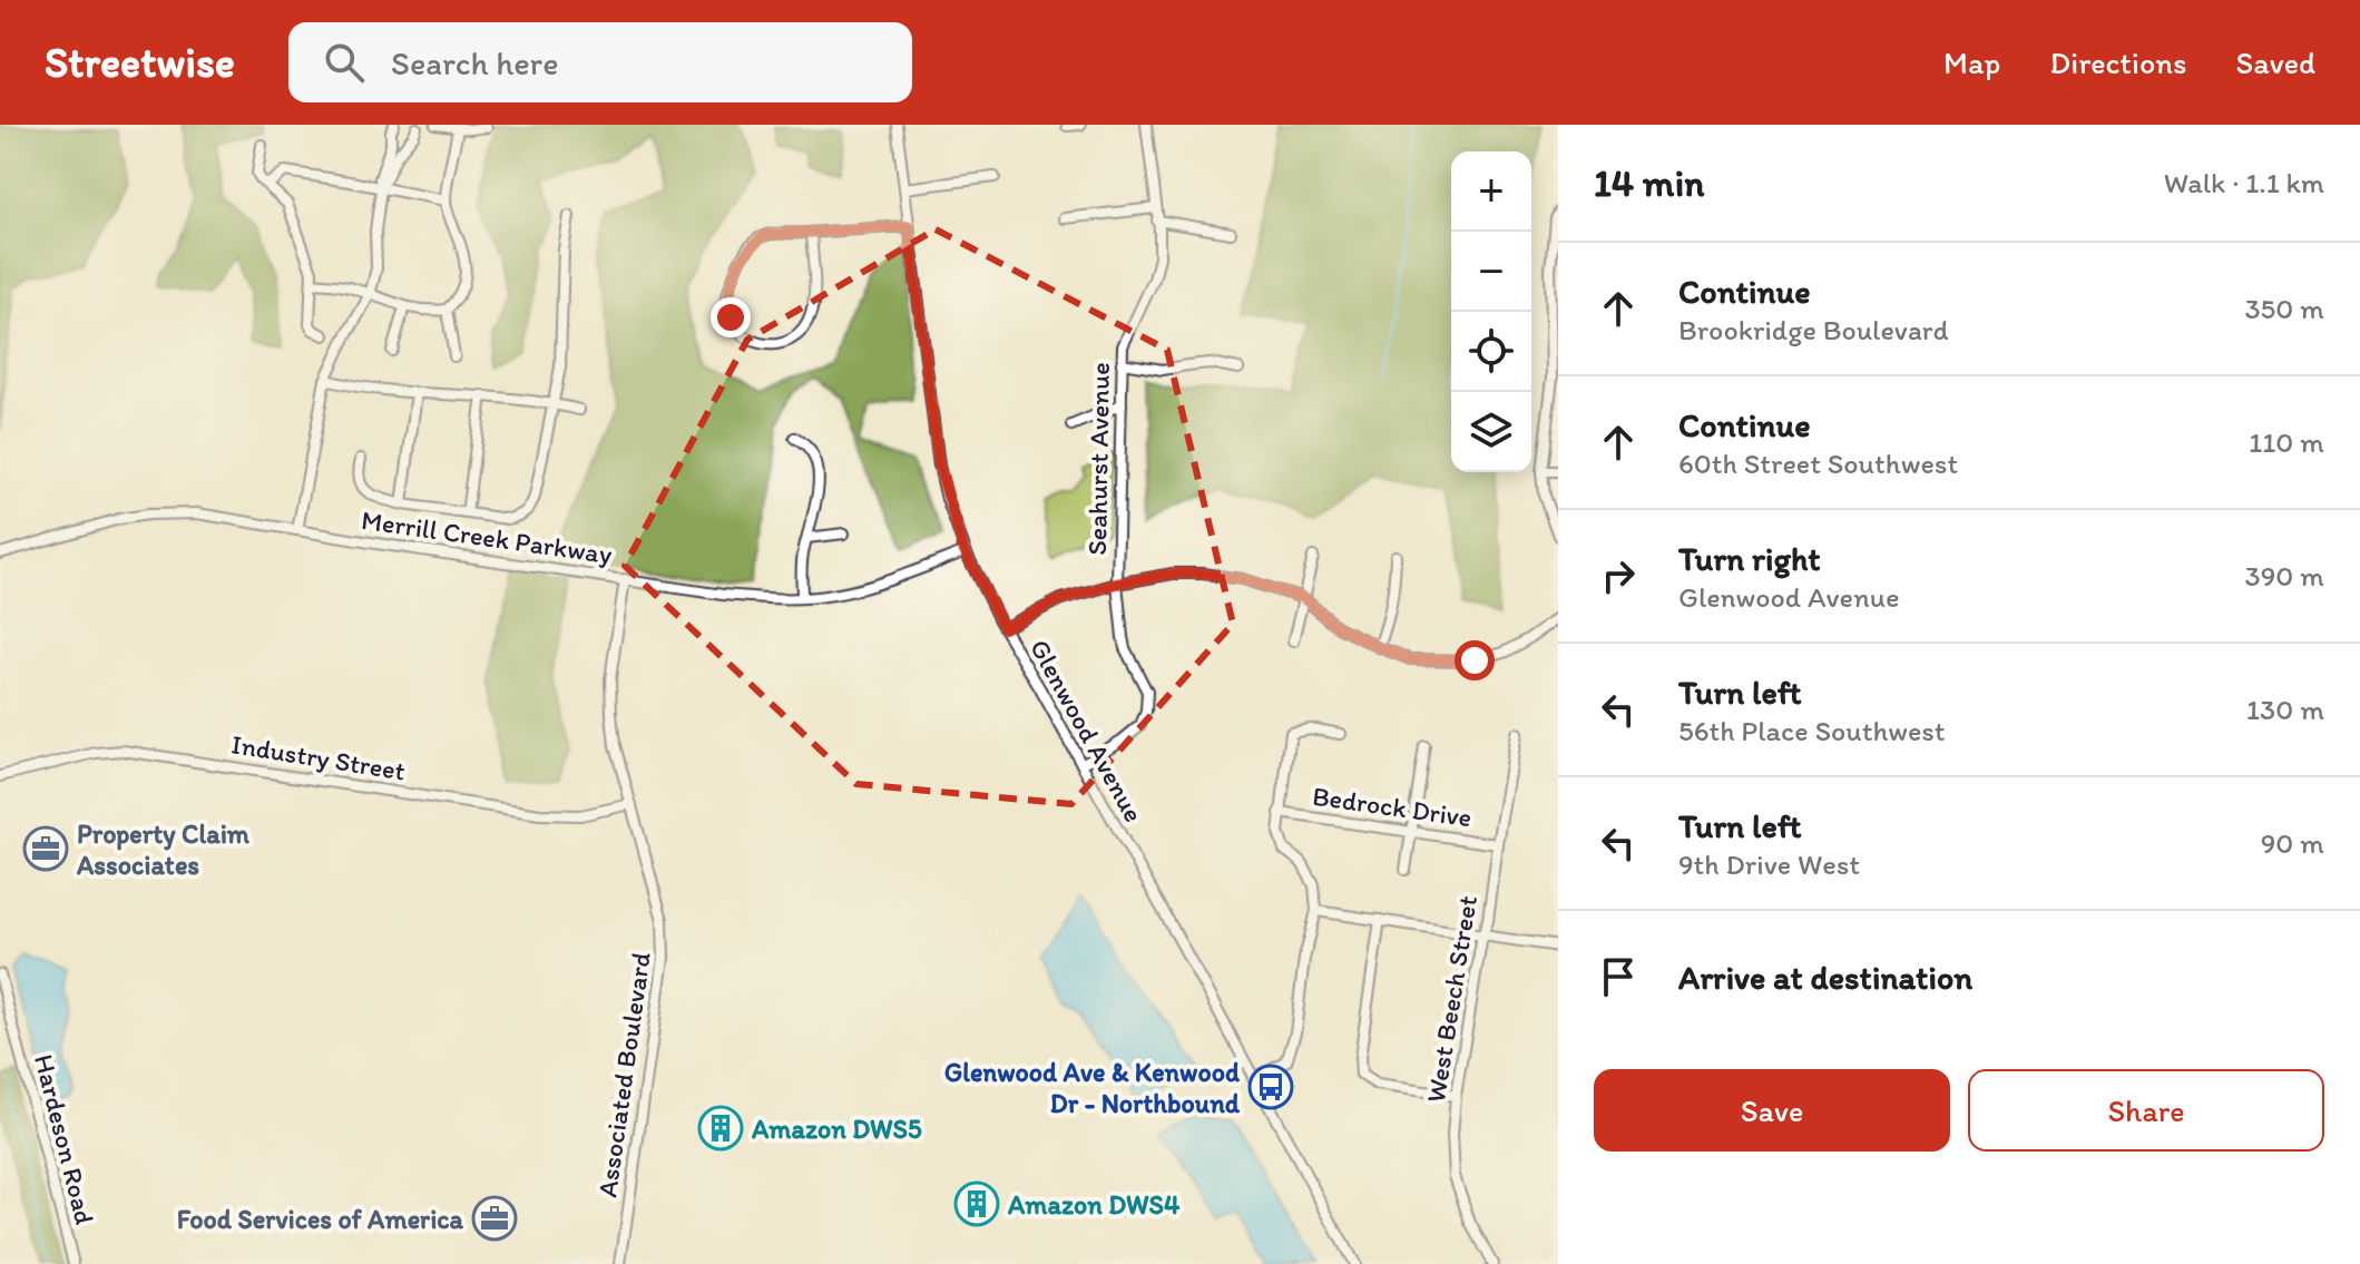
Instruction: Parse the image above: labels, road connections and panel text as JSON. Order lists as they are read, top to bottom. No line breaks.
{"streets":{"street":["Seahurst Avenue","Merrill Creek Parkway","Glenwood Avenue","Industry Street","Bedrock Drive","West Beech Street","Associated Boulevard","Hardeson Road"]},"crossings":[["Seahurst Avenue","Glenwood Avenue"],["Merrill Creek Parkway","Glenwood Avenue"],["Merrill Creek Parkway","Associated Boulevard"],["Industry Street","Associated Boulevard"],["Bedrock Drive","West Beech Street"]],"places":{"office":["Property Claim Associates","Food Services of America"],"bus stop":["Glenwood Ave & Kenwood Dr - Northbound"],"building":["Amazon DWS5","Amazon DWS4"]},"page":{"header":"Streetwise","search":"Search here","nav":["Map","Directions","Saved"],"heading":["14 min","Walk · 1.1 km"],"map_buttons":["+","−"],"list":[["Continue","Brookridge Boulevard","350 m"],["Continue","60th Street Southwest","110 m"],["Turn right","Glenwood Avenue","390 m"],["Turn left","56th Place Southwest","130 m"],["Turn left","9th Drive West","90 m"],"Arrive at destination"],"buttons":["Save","Share"]}}
